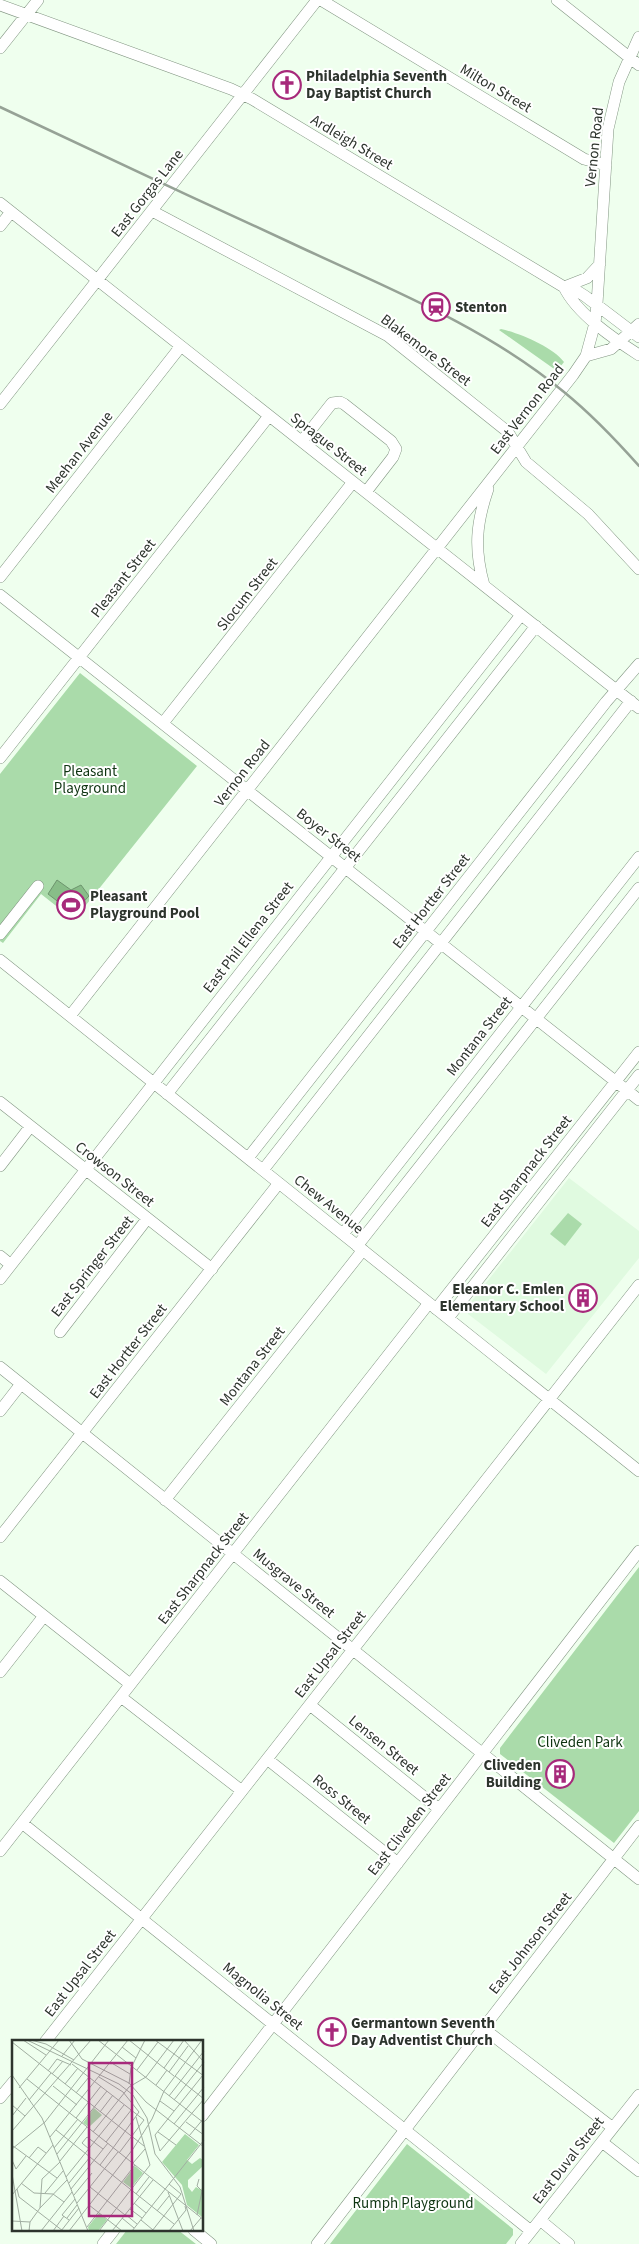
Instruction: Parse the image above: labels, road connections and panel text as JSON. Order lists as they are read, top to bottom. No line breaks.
{"streets":{"street":["Milton Street","Ardleigh Street","Vernon Road","East Gorgas Lane","Blakemore Street","East Vernon Road","Sprague Street","Meehan Avenue","Pleasant Street","Slocum Street","Boyer Street","East Hortter Street","East Phil Ellena Street","Montana Street","East Sharpnack Street","Crowson Street","Chew Avenue","East Springer Street","Musgrave Street","East Upsal Street","Lensen Street","Ross Street","East Cliveden Street","East Johnson Street","Magnolia Street","East Duval Street"]},"crossings":[["Milton Street","Vernon Road"],["Ardleigh Street","Vernon Road"],["Ardleigh Street","East Gorgas Lane"],["Vernon Road","East Vernon Road"],["Vernon Road","Sprague Street"],["Vernon Road","Boyer Street"],["Vernon Road","Chew Avenue"],["East Gorgas Lane","Blakemore Street"],["East Gorgas Lane","Sprague Street"],["Blakemore Street","East Vernon Road"],["East Vernon Road","Sprague Street"],["Sprague Street","Meehan Avenue"],["Sprague Street","Pleasant Street"],["Sprague Street","Slocum Street"],["Sprague Street","East Hortter Street"],["Sprague Street","East Phil Ellena Street"],["Pleasant Street","Boyer Street"],["Slocum Street","Boyer Street"],["Boyer Street","East Hortter Street"],["Boyer Street","East Phil Ellena Street"],["Boyer Street","Montana Street"],["Boyer Street","East Sharpnack Street"],["East Hortter Street","Crowson Street"],["East Hortter Street","Chew Avenue"],["East Hortter Street","Musgrave Street"],["East Phil Ellena Street","Crowson Street"],["East Phil Ellena Street","Chew Avenue"],["Montana Street","Chew Avenue"],["Montana Street","Musgrave Street"],["East Sharpnack Street","Chew Avenue"],["East Sharpnack Street","Musgrave Street"],["East Sharpnack Street","Magnolia Street"],["Crowson Street","East Springer Street"],["Chew Avenue","East Upsal Street"],["Musgrave Street","East Upsal Street"],["Musgrave Street","East Cliveden Street"],["Musgrave Street","East Johnson Street"],["East Upsal Street","Lensen Street"],["East Upsal Street","Ross Street"],["East Upsal Street","Magnolia Street"],["Lensen Street","East Cliveden Street"],["Ross Street","East Cliveden Street"],["East Cliveden Street","Magnolia Street"],["East Johnson Street","Magnolia Street"],["Magnolia Street","East Duval Street"]],"parks":["Pleasant Playground","Cliveden Park","Rumph Playground"],"places":{"church":["Philadelphia Seventh Day Baptist Church","Germantown Seventh Day Adventist Church"],"station":["Stenton"],"sports":["Pleasant Playground Pool"],"building":["Eleanor C. Emlen Elementary School","Cliveden Building"]}}
